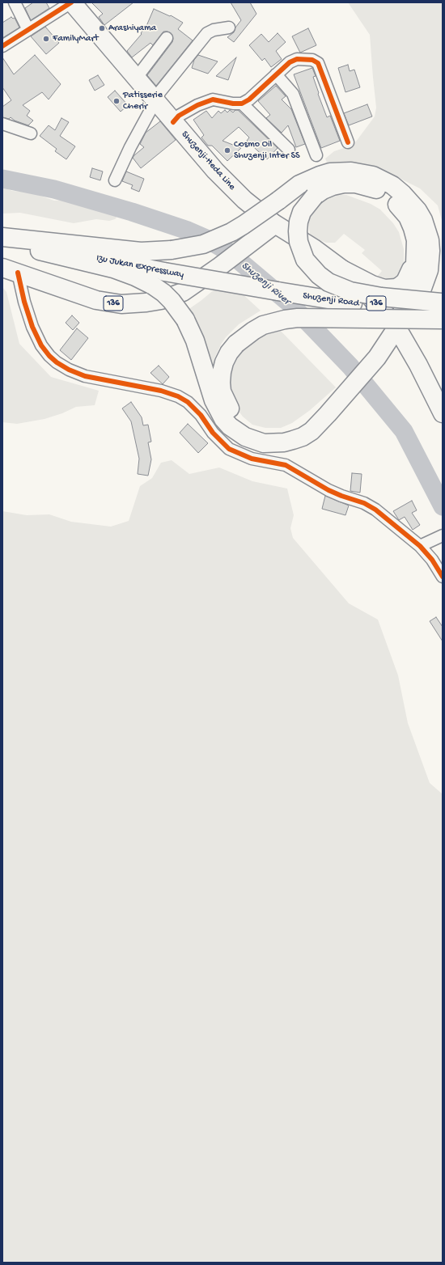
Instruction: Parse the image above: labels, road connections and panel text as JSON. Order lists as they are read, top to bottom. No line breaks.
{"streets":{"main road":["Shuzenji-Heda Line","Izu Jukan Expressway","Shuzenji Road","136"]},"crossings":[["Shuzenji-Heda Line","136"],["Izu Jukan Expressway","Shuzenji Road"]],"water":["Shuzenji River"],"places":["Arashiyama","FamilyMart","Patisserie Cherir","Cosmo Oil Shuzenji Inter SS"]}
